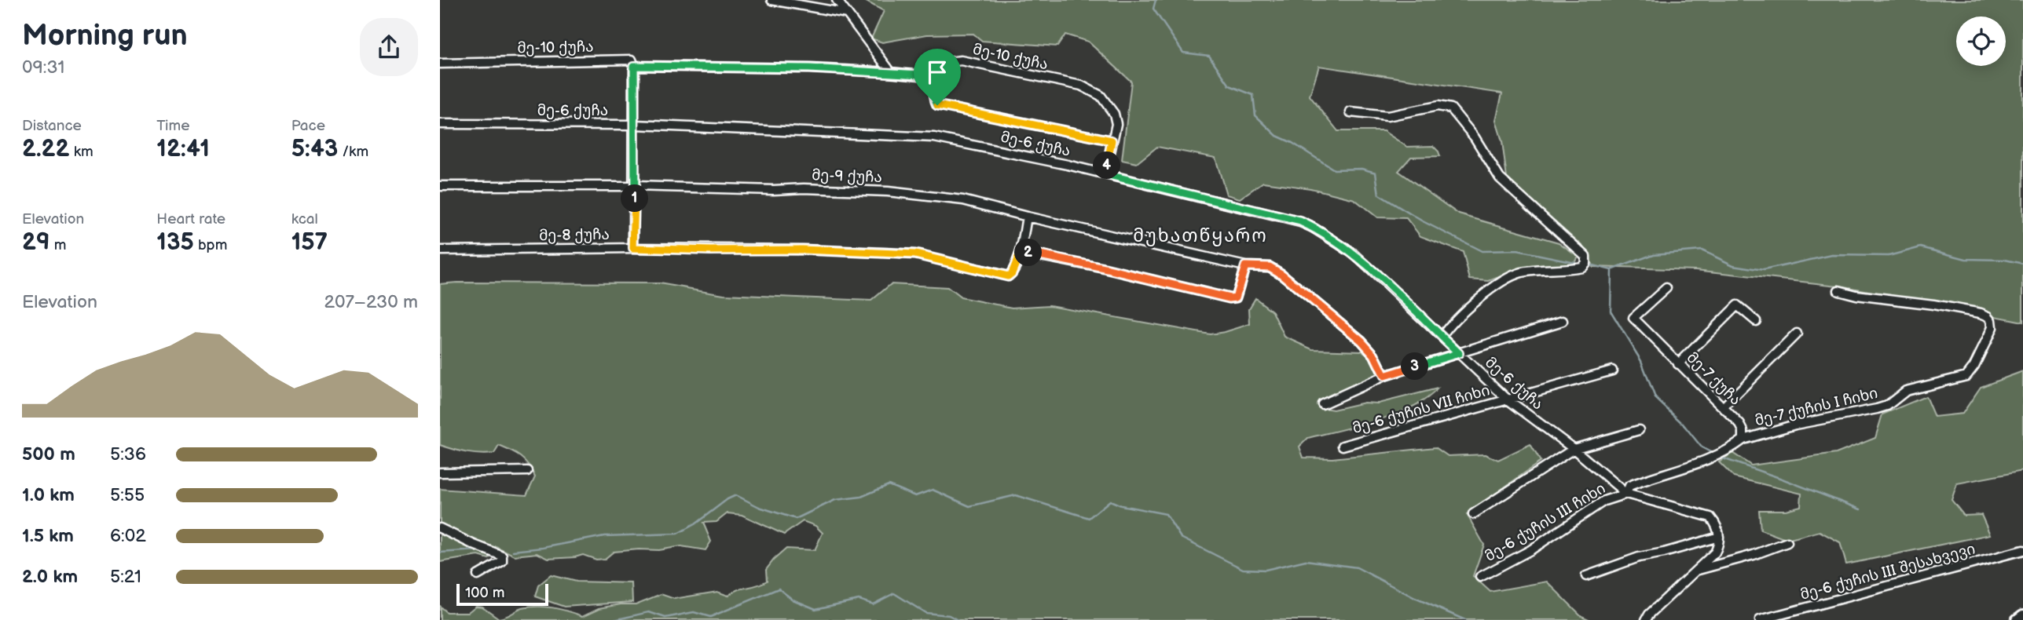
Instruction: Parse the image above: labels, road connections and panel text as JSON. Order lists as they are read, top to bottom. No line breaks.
{"streets":{"street":["მე-10 ქუჩა","მე-6 ქუჩა","მე-9 ქუჩა","მე-8 ქუჩა","მე-7 ქუჩა","მე-7 ქუჩის I ჩიხი","მე-6 ქუჩის VII ჩიხი","მე-6 ქუჩის III ჩიხი","მე-6 ქუჩის III შესახვევი"]},"crossings":[["მე-10 ქუჩა","მე-6 ქუჩა"],["მე-6 ქუჩა","მე-6 ქუჩის VII ჩიხი"],["მე-6 ქუჩა","მე-6 ქუჩის III ჩიხი"],["მე-9 ქუჩა","მე-8 ქუჩა"],["მე-7 ქუჩა","მე-7 ქუჩის I ჩიხი"]],"districts":["მუხათწყარო"],"scale_bar":"100 m","page":{"heading":["Morning run","09:31"],"stats":[["Distance","2.22 km"],["Time","12:41"],["Pace","5:43 /km"],["Elevation","29 m"],["Heart rate","135 bpm"],["kcal","157"]],"pins":["4","1","2","3"],"chart":["Elevation","207–230 m"],"list":[{"name":"500 m","note":"5:36"},{"name":"1.0 km","note":"5:55"},{"name":"1.5 km","note":"6:02"},{"name":"2.0 km","note":"5:21"}],"scale":"100 m"}}
